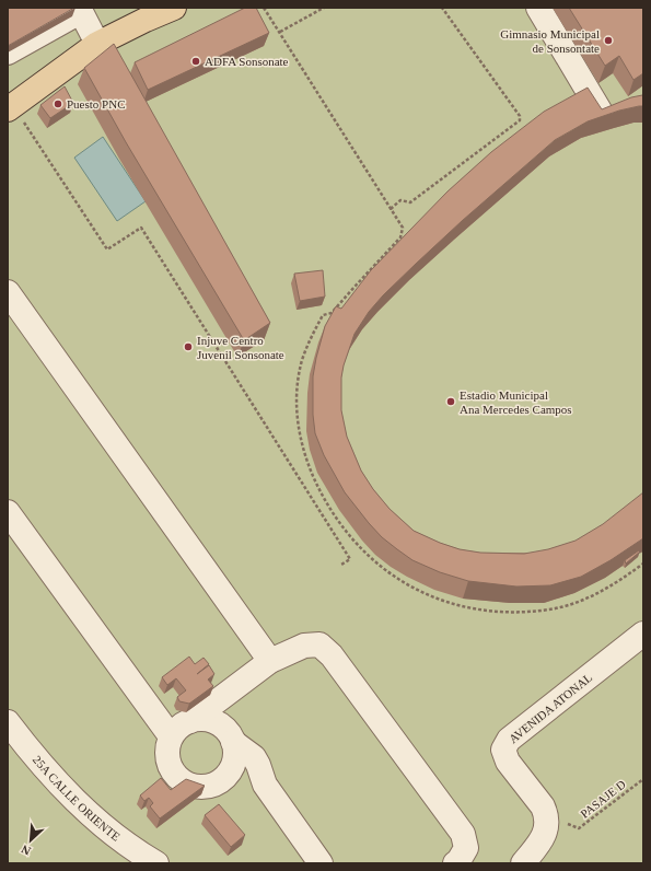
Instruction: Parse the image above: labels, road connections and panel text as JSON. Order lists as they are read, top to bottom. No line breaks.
{"streets":{"street":["AVENIDA ATONAL","25A CALLE ORIENTE"],"path":["PASAJE D"]},"crossings":[["AVENIDA ATONAL","PASAJE D"]],"places":["Gimnasio Municipal de Sonsontate","ADFA Sonsonate","Puesto PNC","Injuve Centro Juvenil Sonsonate","Estadio Municipal Ana Mercedes Campos"],"north":"bottom left"}
